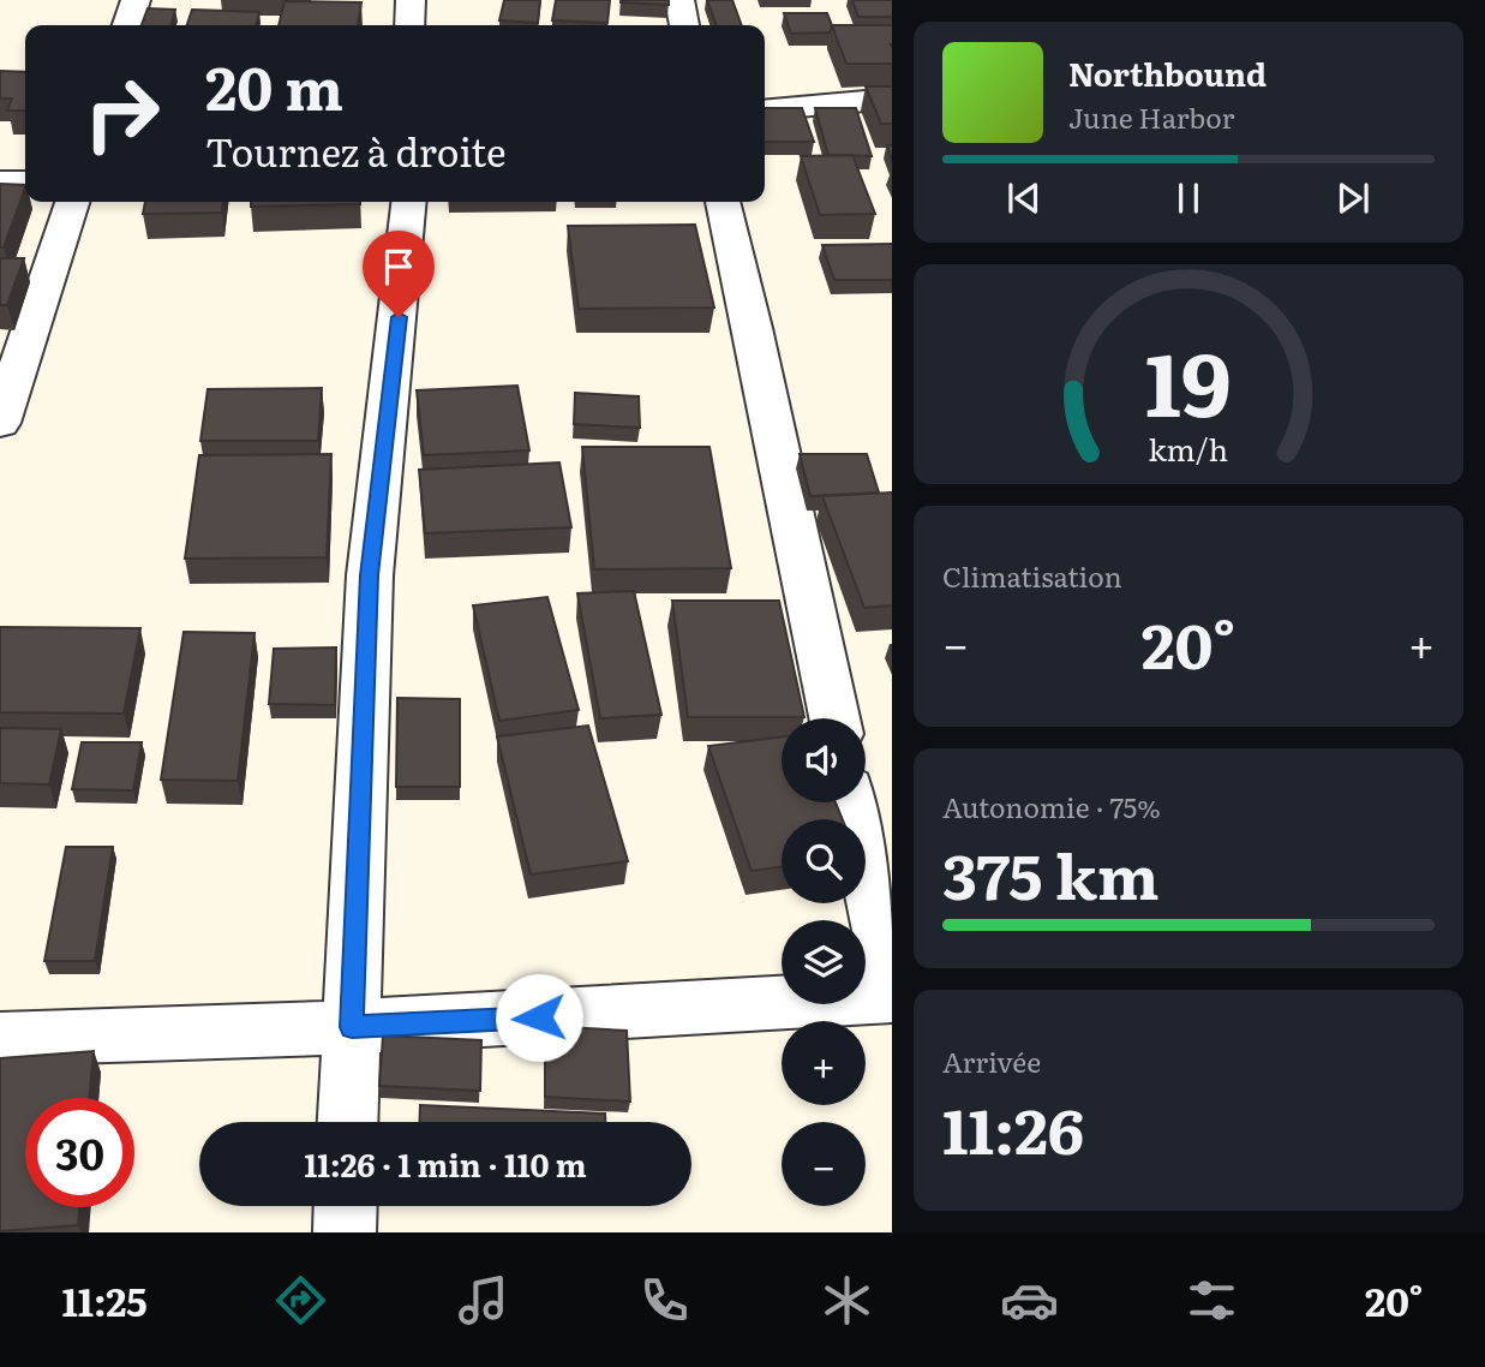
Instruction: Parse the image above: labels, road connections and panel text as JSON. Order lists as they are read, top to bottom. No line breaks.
{"page":{"turn":["20 m","Tournez à droite"],"song":["Northbound","June Harbor"],"tile":["Climatisation",["Autonomie · 75%","375 km"],["Arrivée","11:26"]],"heat":["−","20°","+"],"map_buttons":["+","−"],"limit":"30","trip":"11:26 · 1 min · 110 m","tabs":["11:25","20°"],"gauge":["19","km/h"]}}
